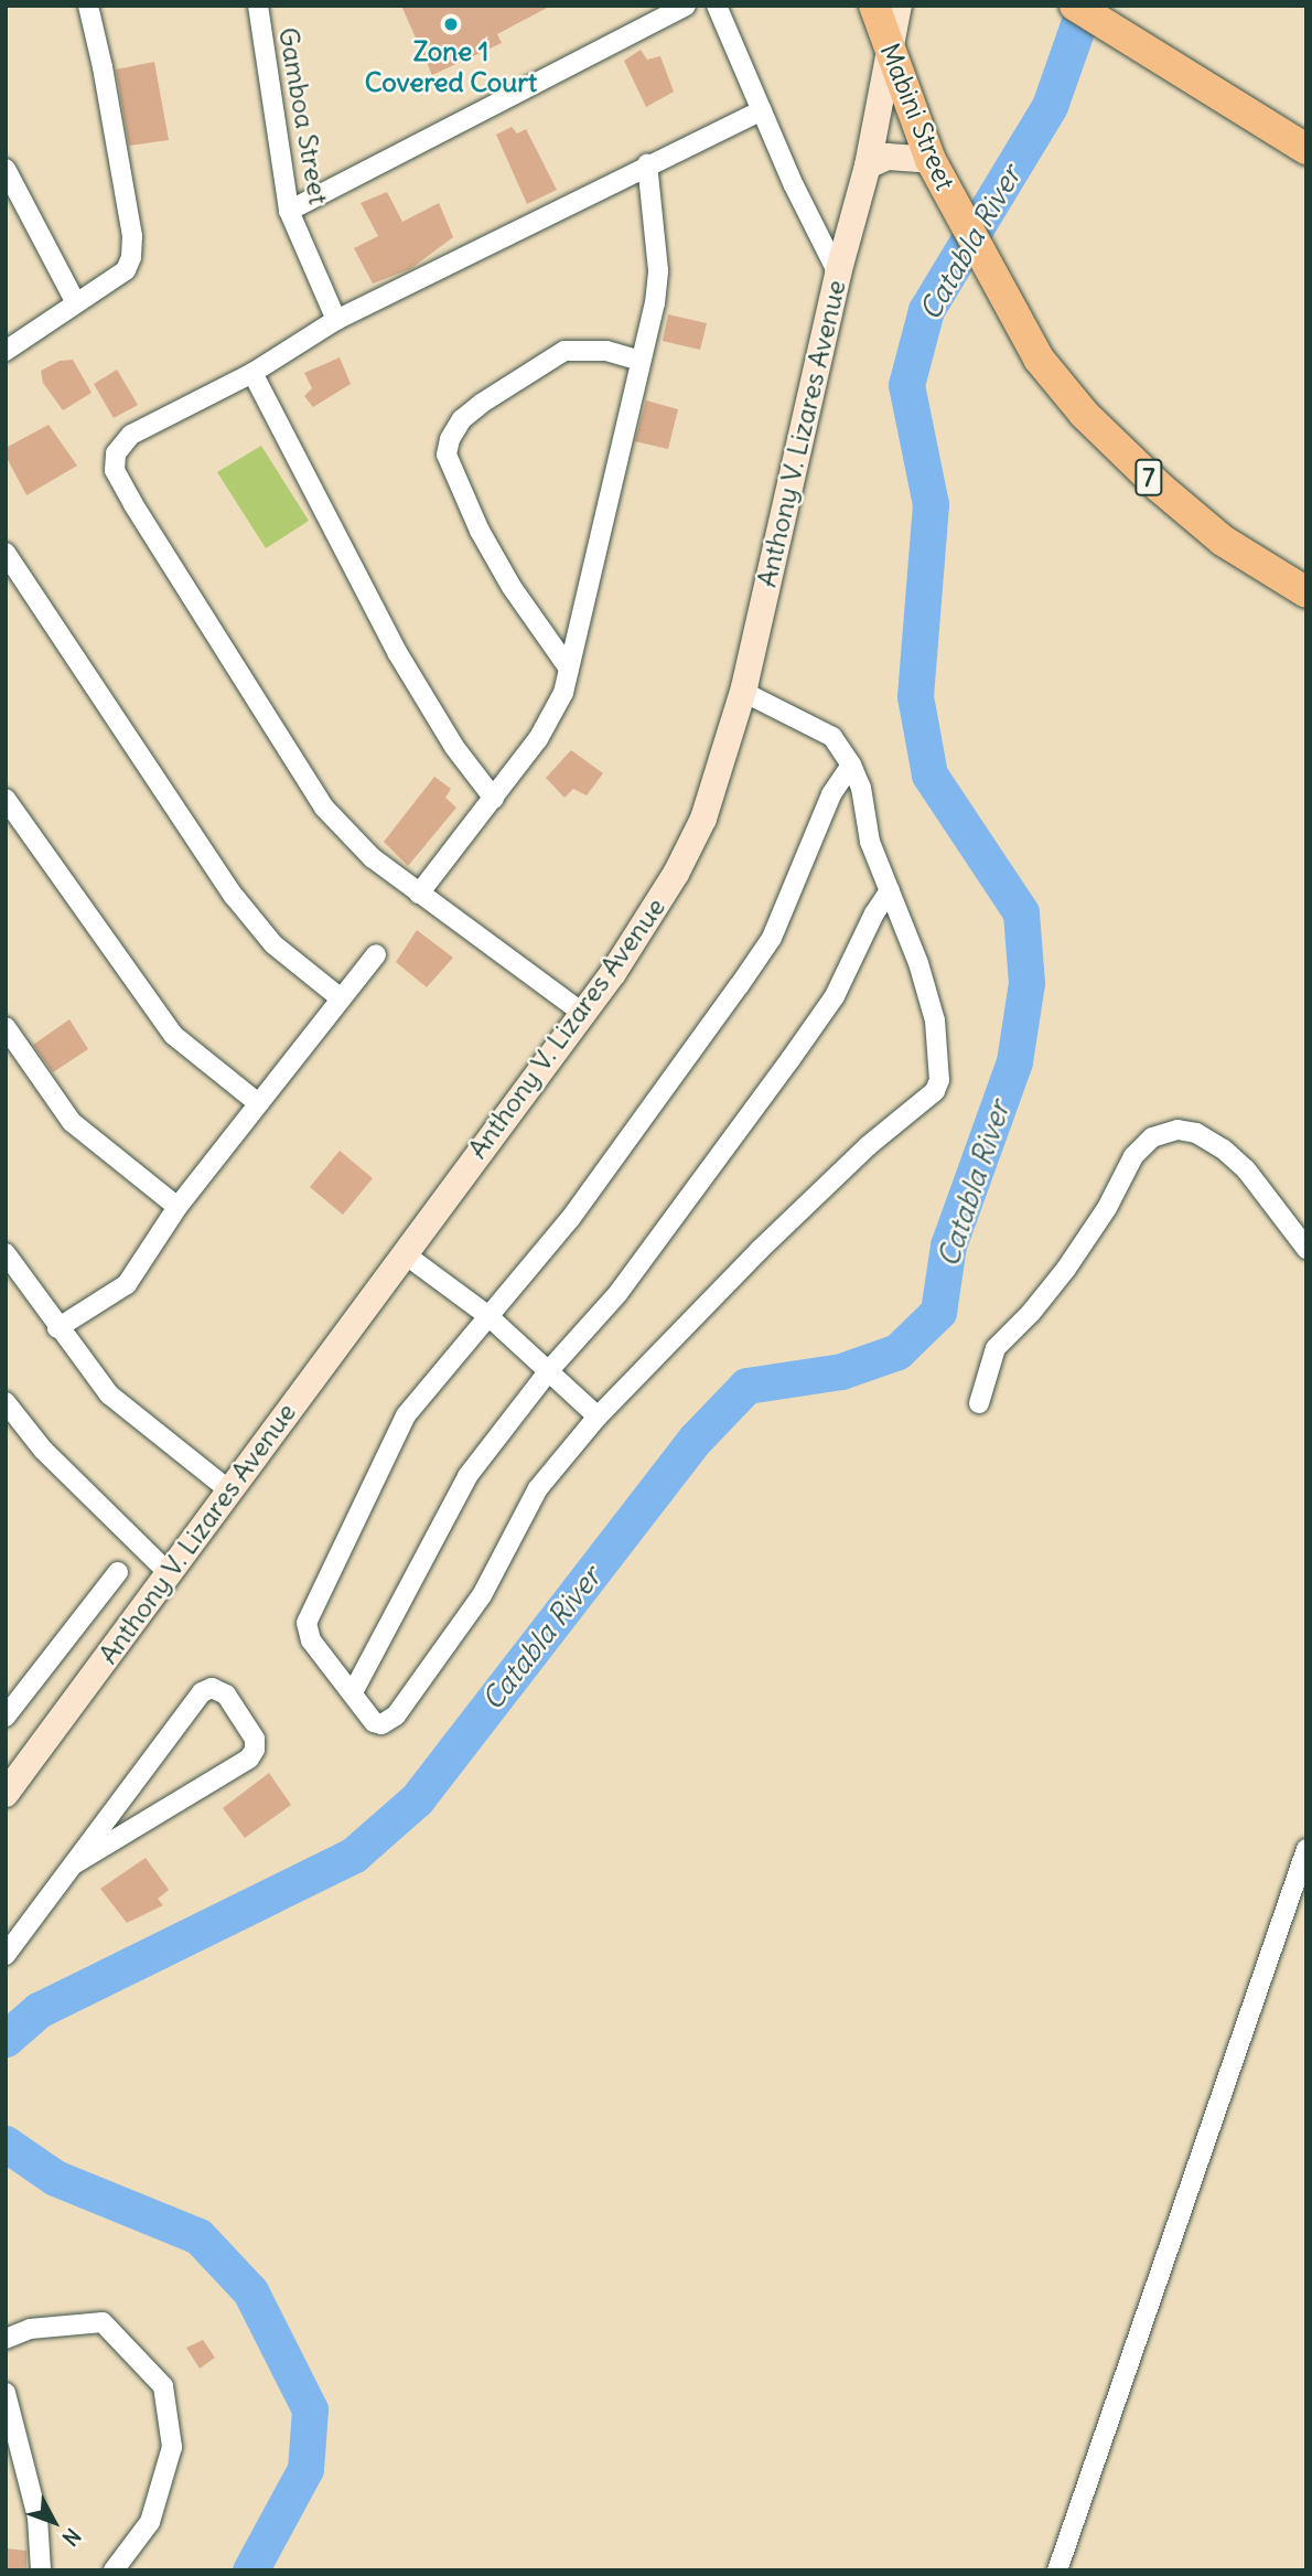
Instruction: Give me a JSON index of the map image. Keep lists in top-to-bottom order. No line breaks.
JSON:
{"streets":{"main road":["Mabini Street","Anthony V. Lizares Avenue","7"],"street":["Gamboa Street"]},"crossings":[["Mabini Street","Anthony V. Lizares Avenue"]],"water":["Catabla River"],"places":["Zone 1 Covered Court"],"north":"bottom right"}
